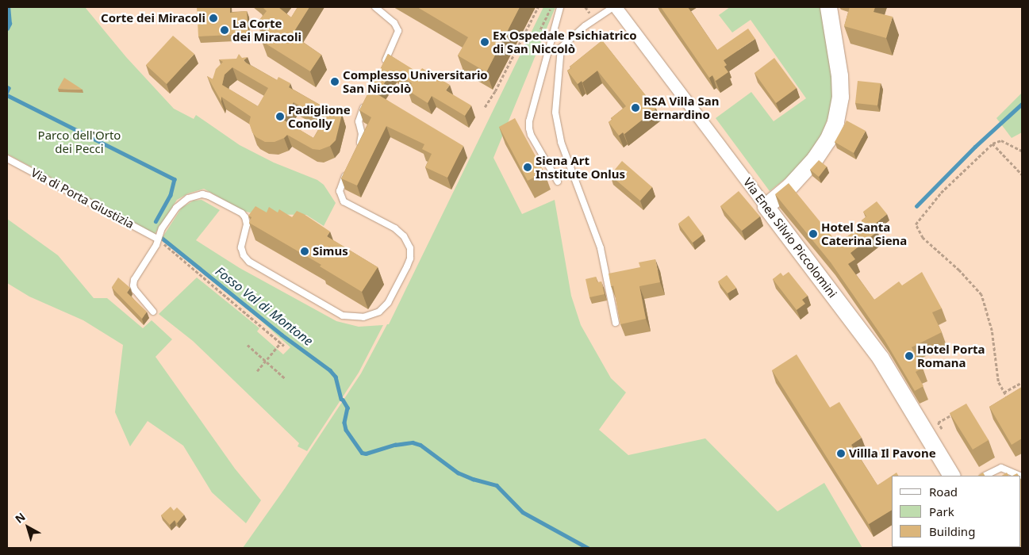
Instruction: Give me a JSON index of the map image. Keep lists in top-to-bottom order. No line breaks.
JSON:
{"streets":{"main road":["Via Enea Silvio Piccolomini"],"lane":["Via di Porta Giustizia"]},"water":["Fosso Val di Montone"],"parks":["Parco dell'Orto dei Pecci"],"places":["Corte dei Miracoli","La Corte dei Miracoli","Ex Ospedale Psichiatrico di San Niccolò","Complesso Universitario San Niccolò","RSA Villa San Bernardino","Padiglione Conolly","Siena Art Institute Onlus","Hotel Santa Caterina Siena","Simus","Hotel Porta Romana","Villla Il Pavone"],"legend":["Road","Park","Building"],"north":"top left"}
